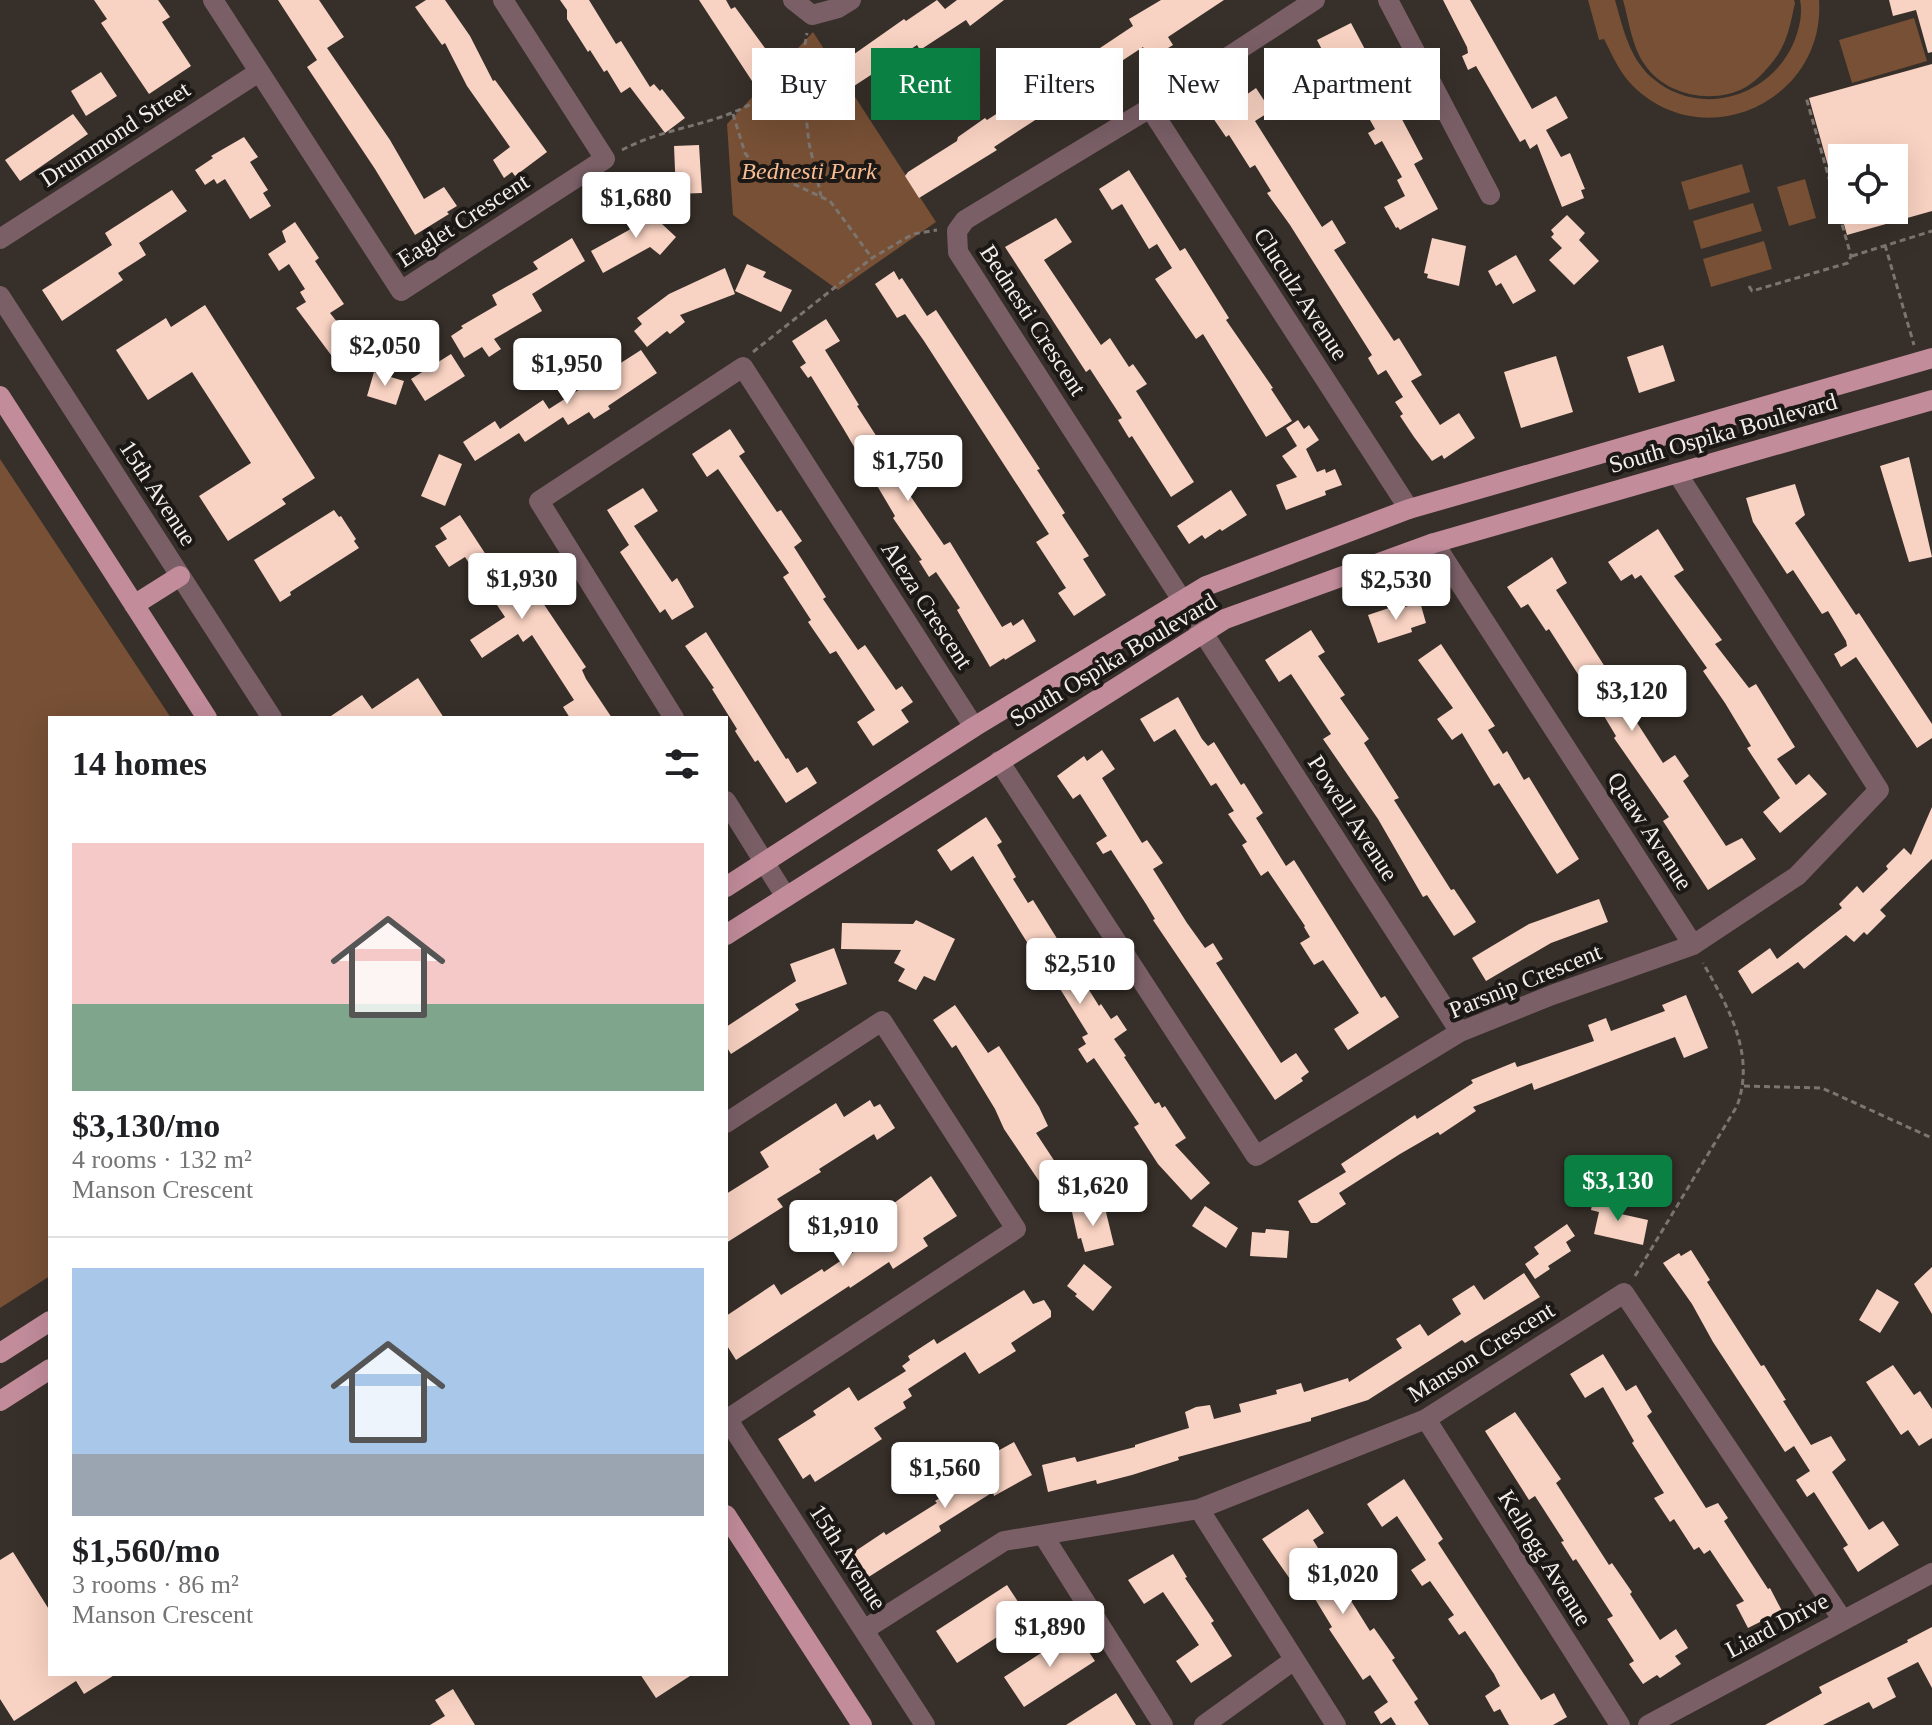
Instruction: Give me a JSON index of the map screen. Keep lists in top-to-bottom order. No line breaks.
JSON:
{"streets":{"main road":["South Ospika Boulevard"],"street":["Drummond Street","Eaglet Crescent","Cluculz Avenue","Bednesti Crescent","15th Avenue","Aleza Crescent","Powell Avenue","Quaw Avenue","Parsnip Crescent","Manson Crescent","Kellogg Avenue","Liard Drive"]},"crossings":[["Drummond Street","Eaglet Crescent"],["Cluculz Avenue","South Ospika Boulevard"],["Bednesti Crescent","South Ospika Boulevard"],["Bednesti Crescent","Powell Avenue"],["South Ospika Boulevard","Aleza Crescent"],["South Ospika Boulevard","Powell Avenue"],["South Ospika Boulevard","Quaw Avenue"],["South Ospika Boulevard","Parsnip Crescent"],["15th Avenue","Manson Crescent"],["Powell Avenue","Parsnip Crescent"],["Quaw Avenue","Parsnip Crescent"],["Manson Crescent","Kellogg Avenue"]],"parks":["Bednesti Park"],"page":{"chip":["Buy","Rent","Filters","New","Apartment"],"price":["$1,680","$2,050","$1,950","$1,750","$1,930","$2,530","$3,120","$2,510","$3,130","$1,620","$1,910","$1,560","$1,020","$1,890"],"heading":"14 homes","list":[{"name":"$3,130/mo","note":"4 rooms · 132 m² · Manson Crescent"},{"name":"$1,560/mo","note":"3 rooms · 86 m² · Manson Crescent"}]}}
